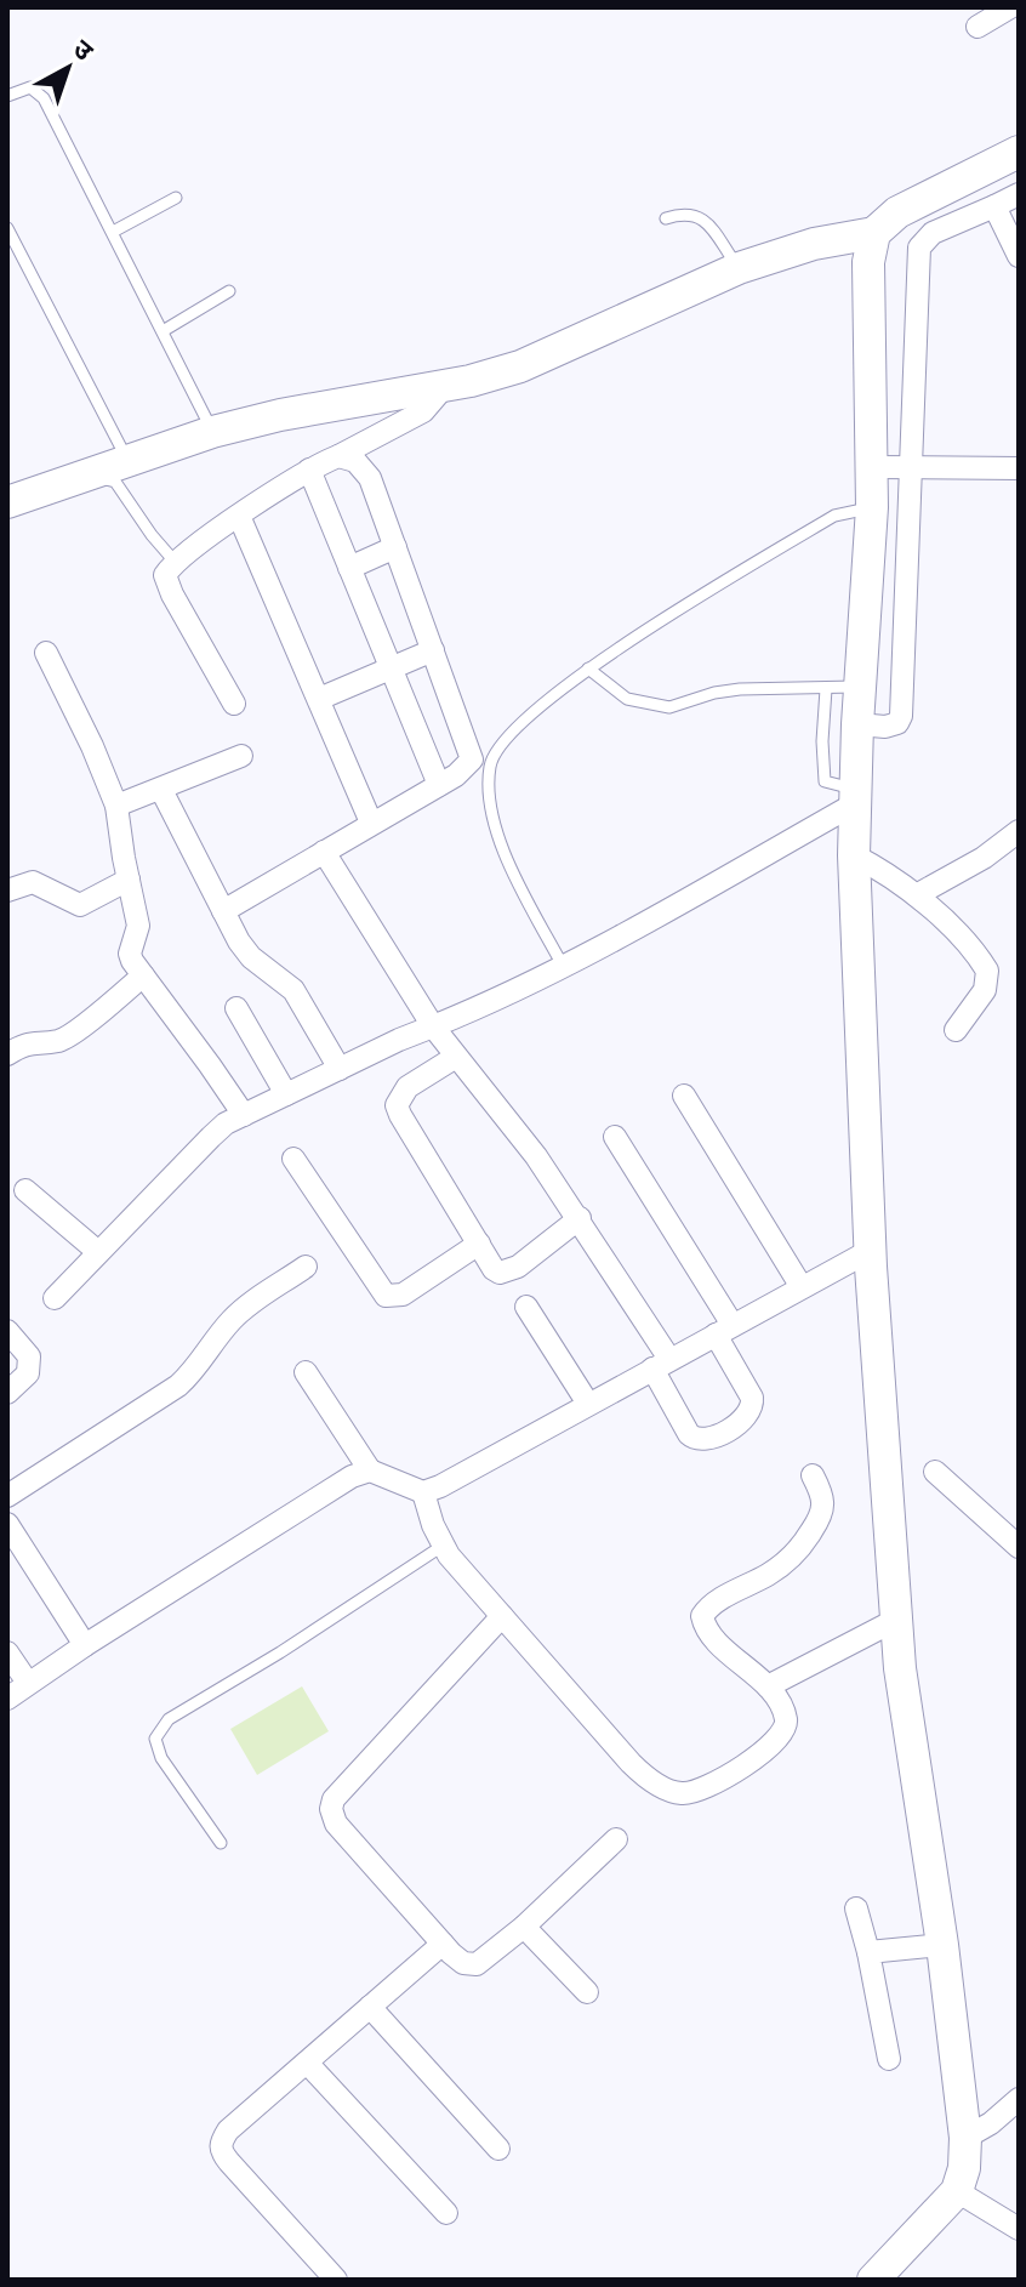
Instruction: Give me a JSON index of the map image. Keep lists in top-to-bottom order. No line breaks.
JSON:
{"north":"top right"}
